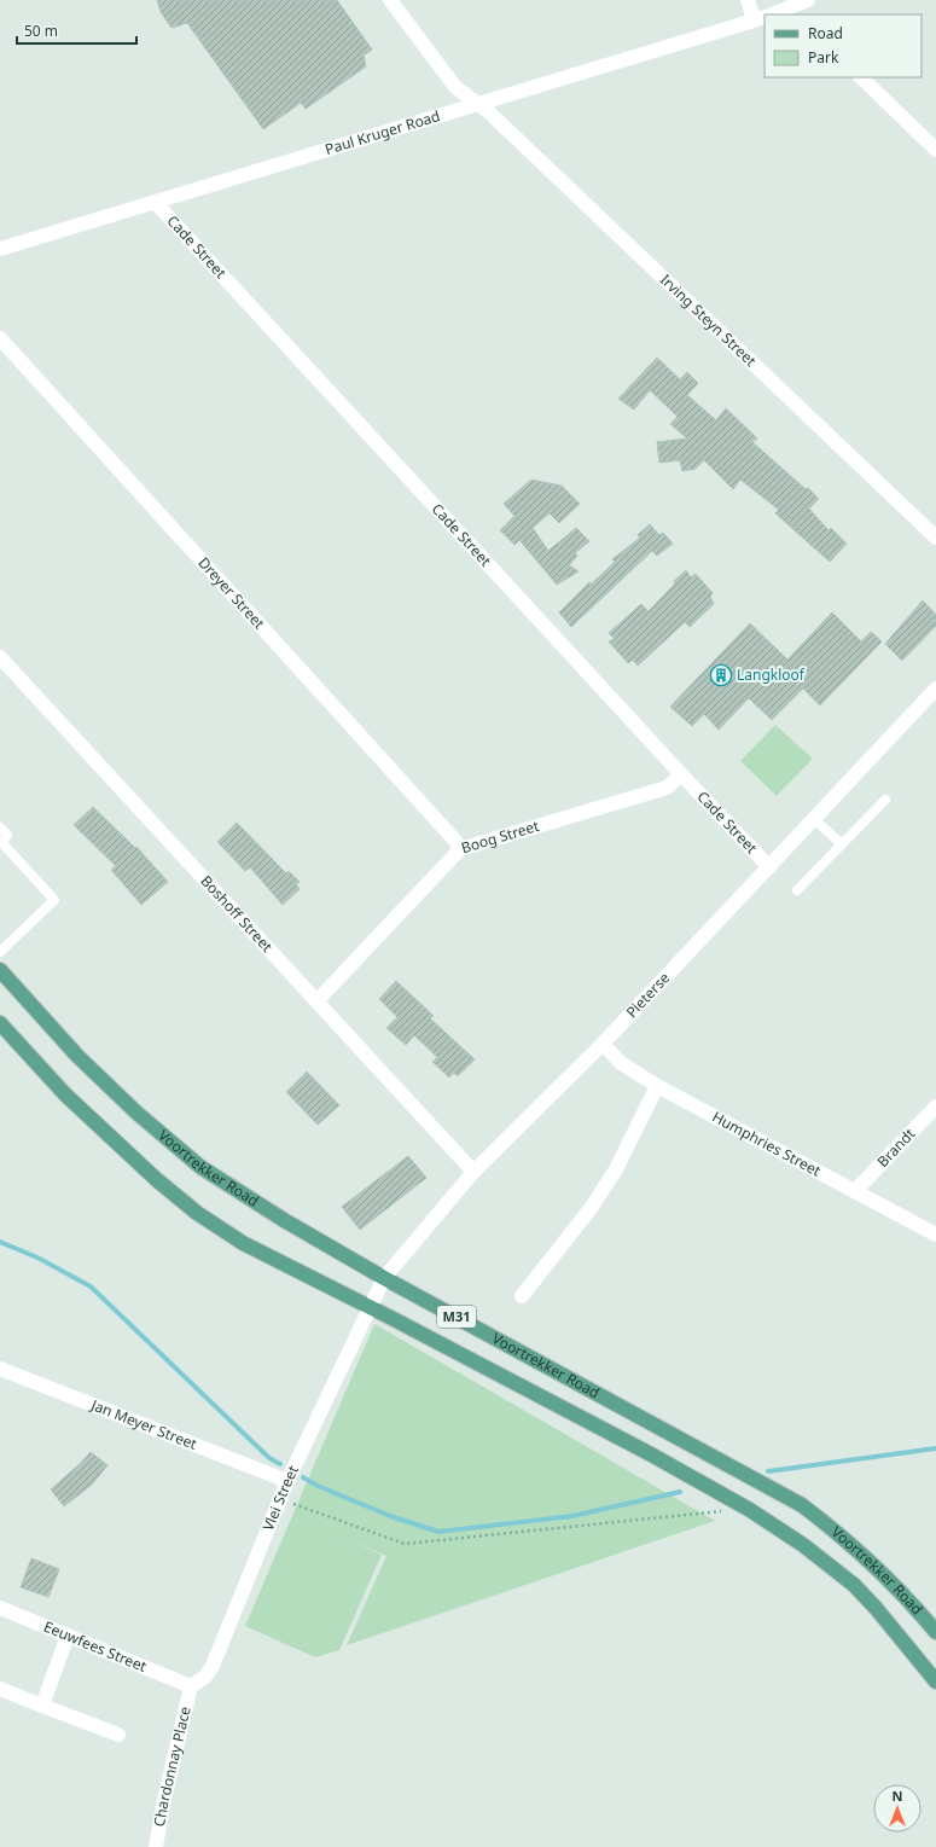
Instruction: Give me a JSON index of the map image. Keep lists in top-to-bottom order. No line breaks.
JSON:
{"streets":{"main road":["Voortrekker Road","M31"],"street":["Paul Kruger Road","Cade Street","Irving Steyn Street","Dreyer Street","Boog Street","Boshoff Street","Pieterse","Humphries Street","Brandt","Jan Meyer Street","Vlei Street","Eeuwfees Street","Chardonnay Place"]},"crossings":[["Paul Kruger Road","Cade Street"],["Paul Kruger Road","Irving Steyn Street"],["Cade Street","Boog Street"],["Cade Street","Pieterse"],["Dreyer Street","Boog Street"],["Boog Street","Boshoff Street"],["Boshoff Street","Pieterse"],["Pieterse","Humphries Street"],["Pieterse","Voortrekker Road"],["Pieterse","Vlei Street"],["Humphries Street","Brandt"],["Voortrekker Road","Vlei Street"],["Jan Meyer Street","Vlei Street"],["Vlei Street","Eeuwfees Street"],["Vlei Street","Chardonnay Place"],["Eeuwfees Street","Chardonnay Place"]],"places":{"building":["Langkloof"]},"legend":["Road","Park"],"scale_bar":"50 m","north":"top"}
